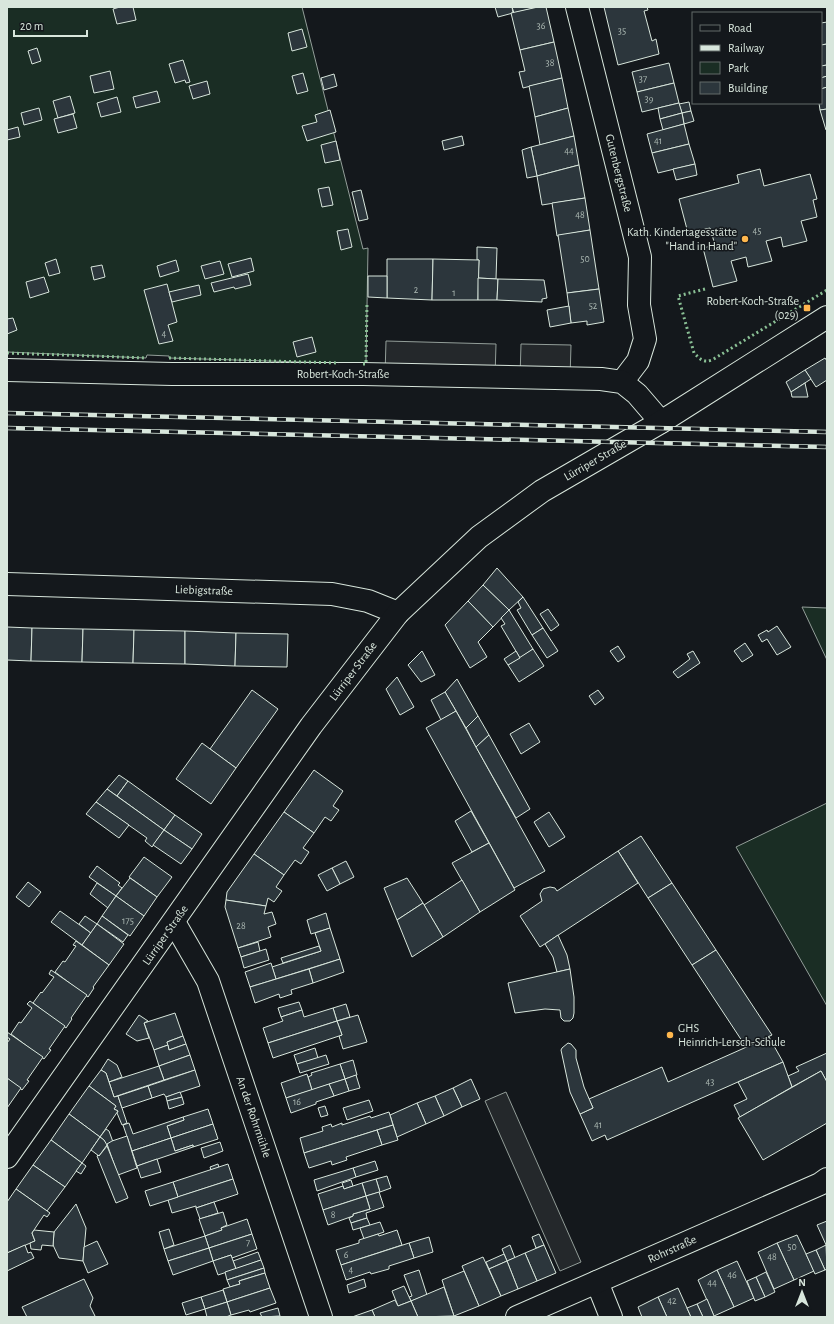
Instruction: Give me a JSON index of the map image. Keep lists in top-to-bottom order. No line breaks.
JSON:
{"streets":{"street":["Gutenbergstraße","Robert-Koch-Straße","Lürriper Straße","Liebigstraße","An der Rohrmühle","Rohrstraße"]},"crossings":[["Gutenbergstraße","Robert-Koch-Straße"],["Lürriper Straße","Liebigstraße"],["Lürriper Straße","An der Rohrmühle"]],"places":{"other":["Kath. Kindertagesstätte \"Hand in Hand\"","GHS Heinrich-Lersch-Schule"],"transit":["Robert-Koch-Straße (029)"]},"house_numbers":["36","35","38","37","39","41","44","48","45","50","2","1","52","4","175","28","43","16","41","8","7","50","6","48","4","46","44","42"],"legend":["Road","Railway","Park","Building"],"scale_bar":"20 m","north":"top"}
